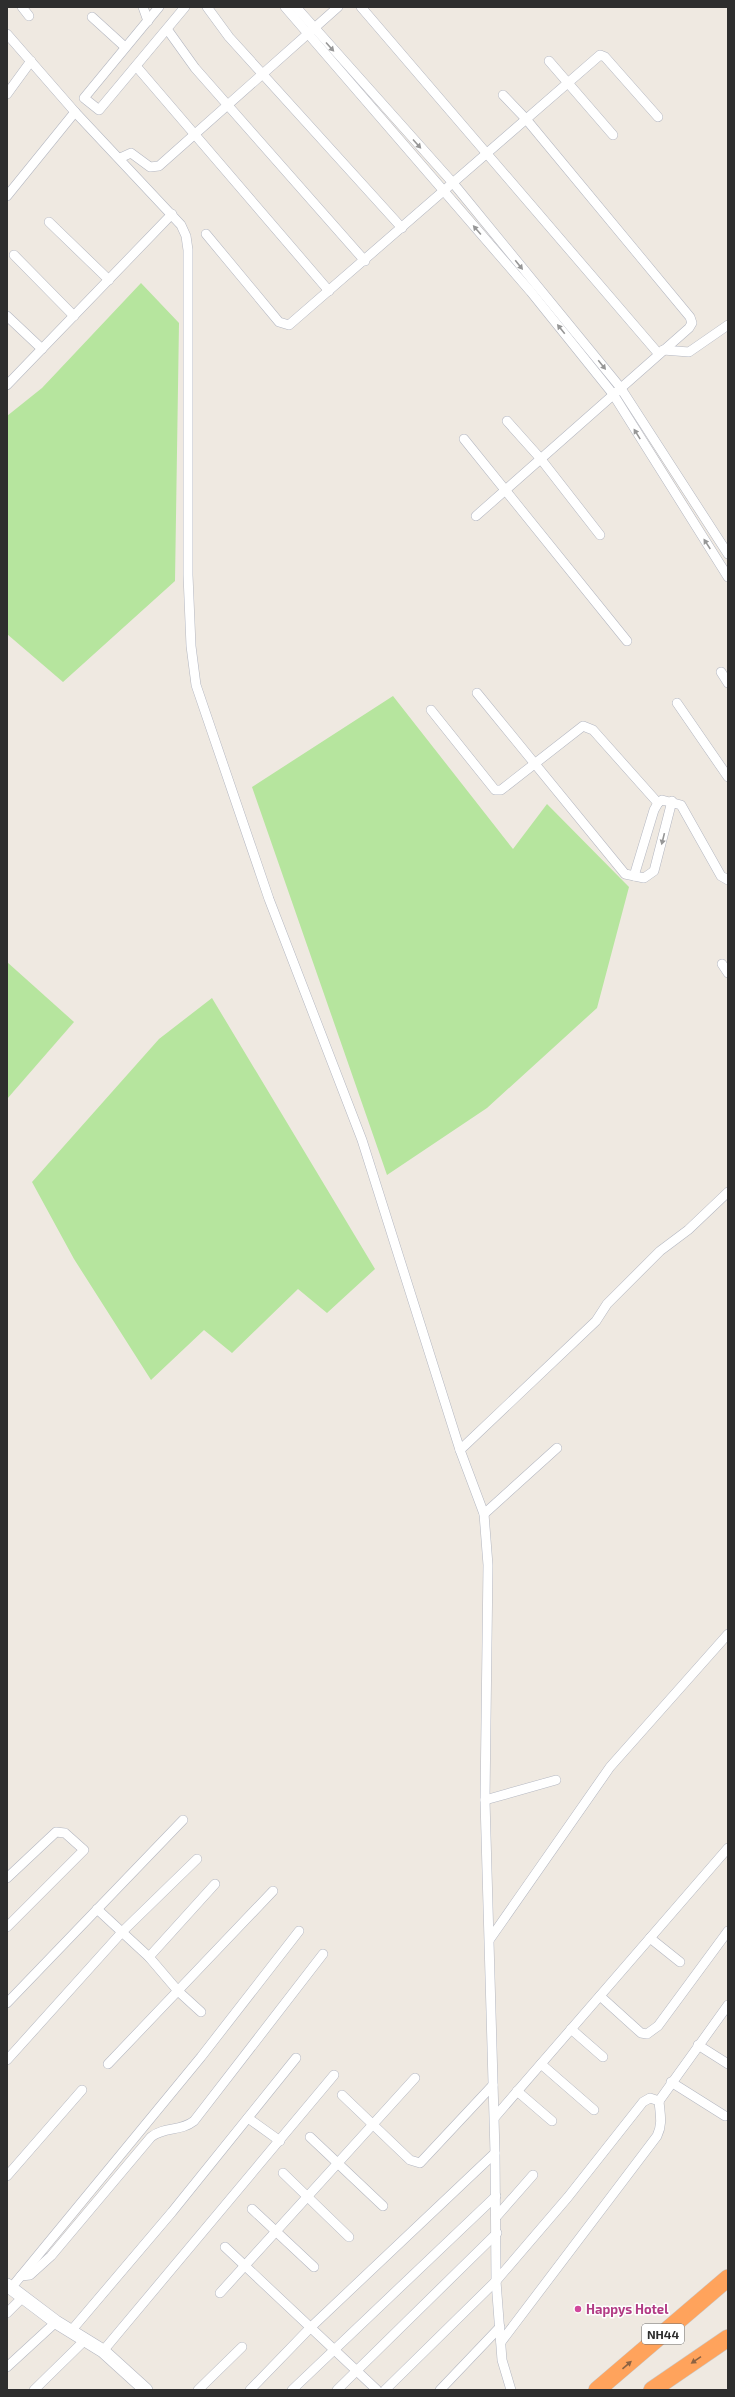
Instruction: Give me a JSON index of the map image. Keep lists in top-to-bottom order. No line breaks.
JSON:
{"streets":{"highway":["NH44"]},"places":["Happys Hotel"]}
